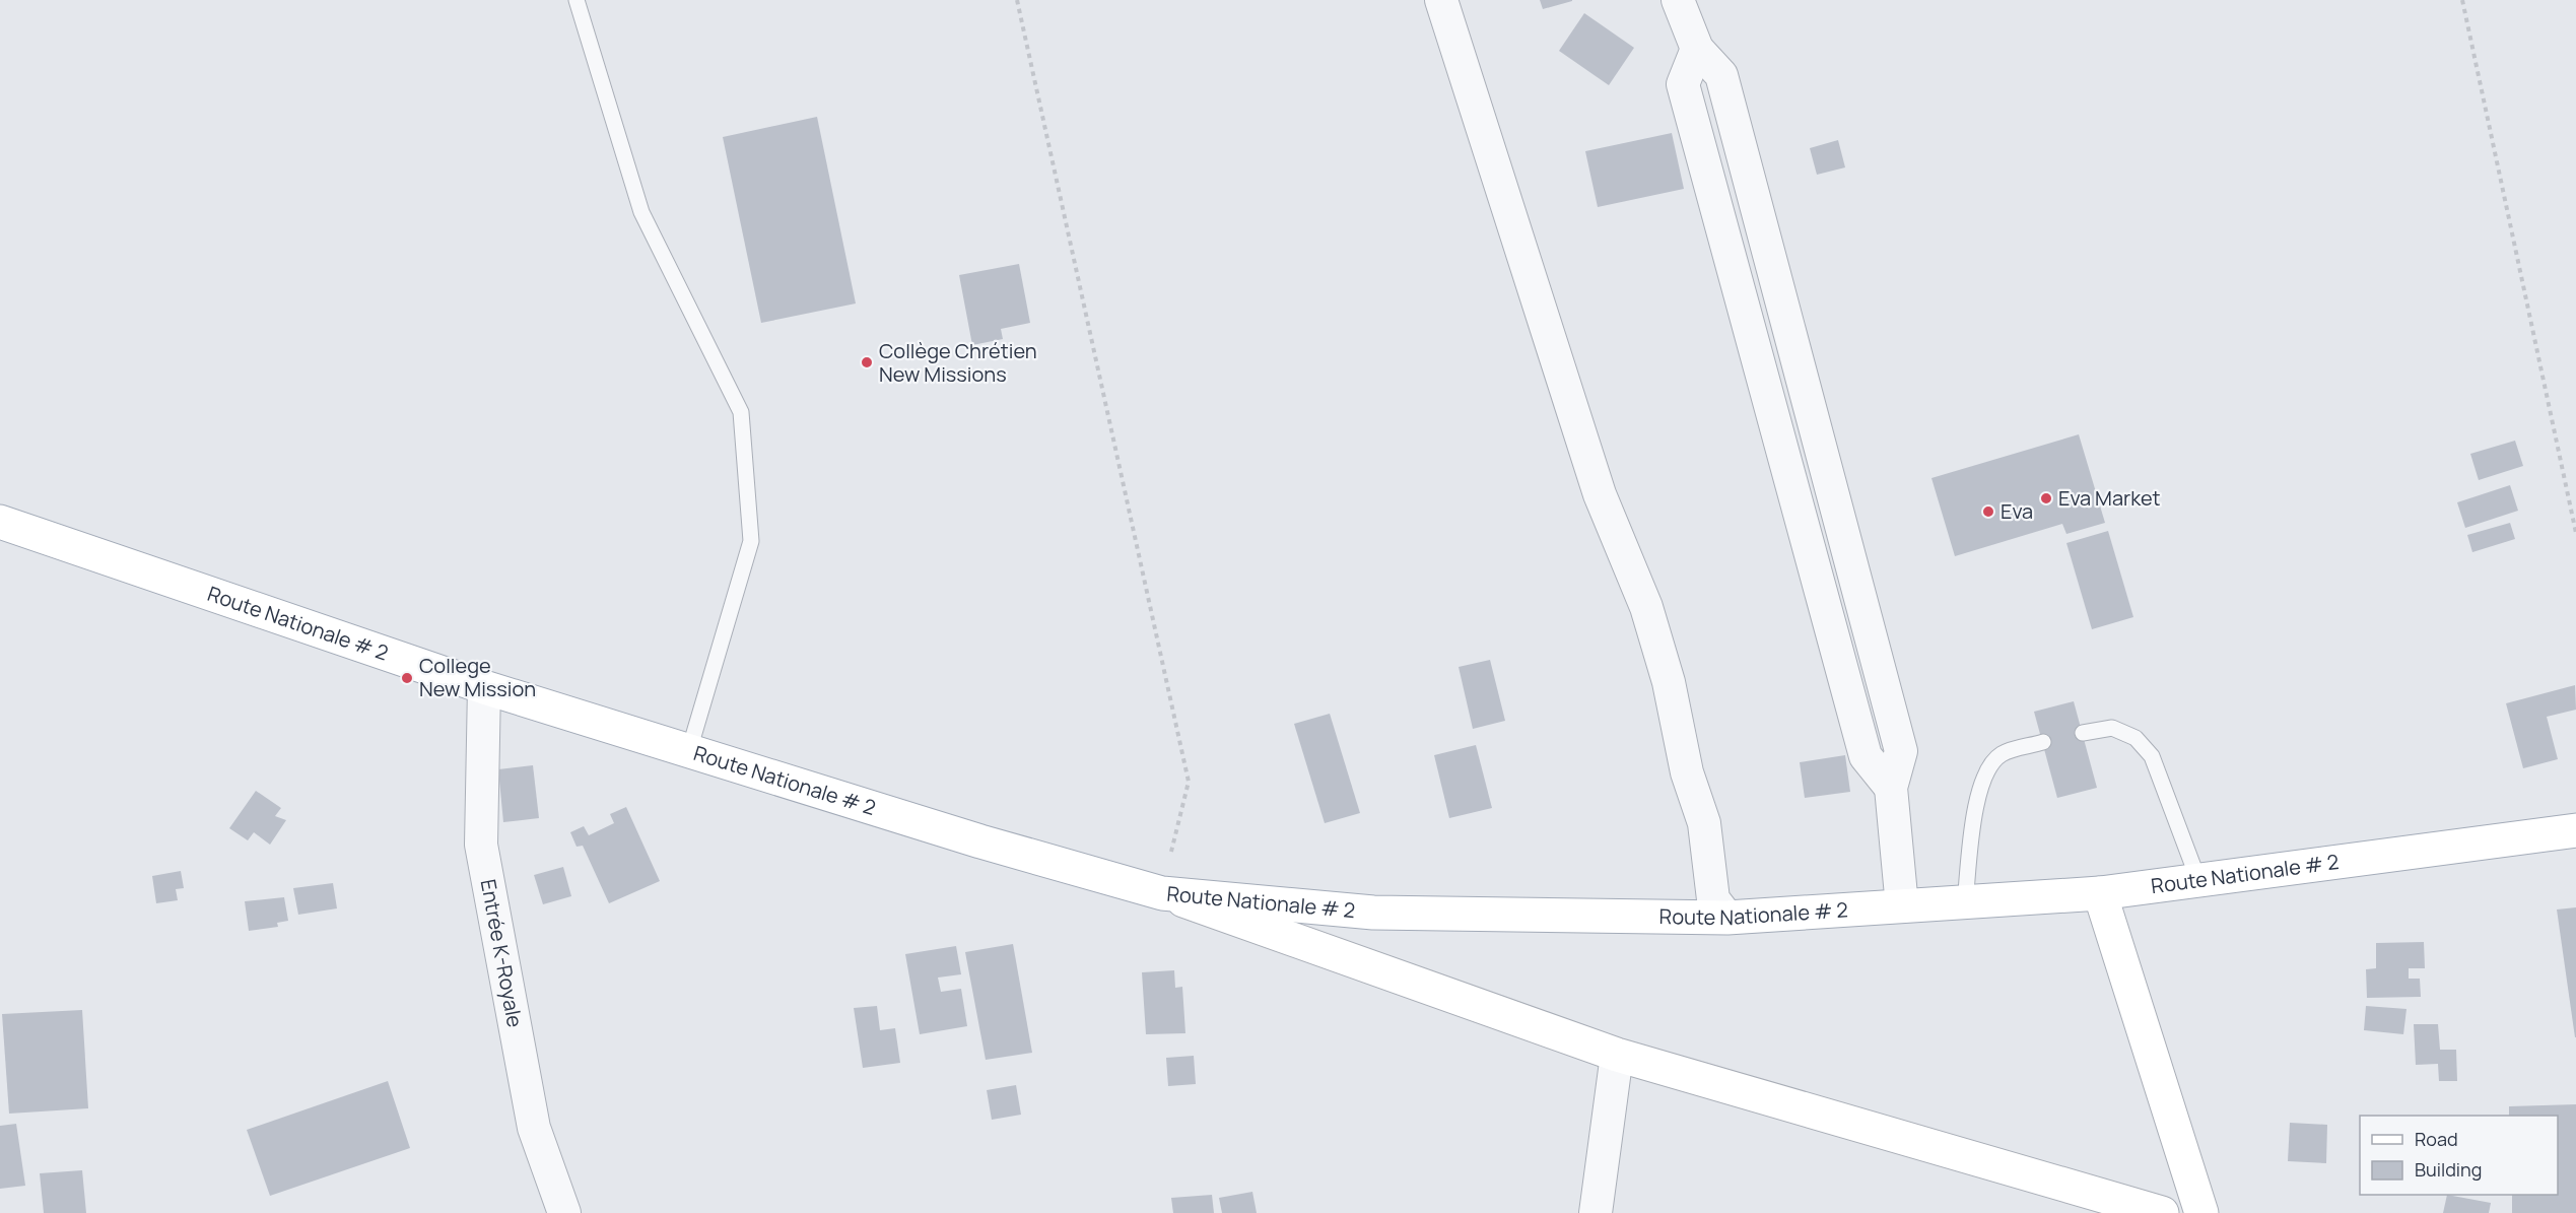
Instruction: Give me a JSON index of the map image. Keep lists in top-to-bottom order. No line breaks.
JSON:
{"streets":{"main road":["Route Nationale # 2"],"street":["Entrée K-Royale"]},"crossings":[["Route Nationale # 2","Entrée K-Royale"]],"places":["Collège Chrétien New Missions","Eva Market","Eva","College New Mission"],"legend":["Road","Building"]}
